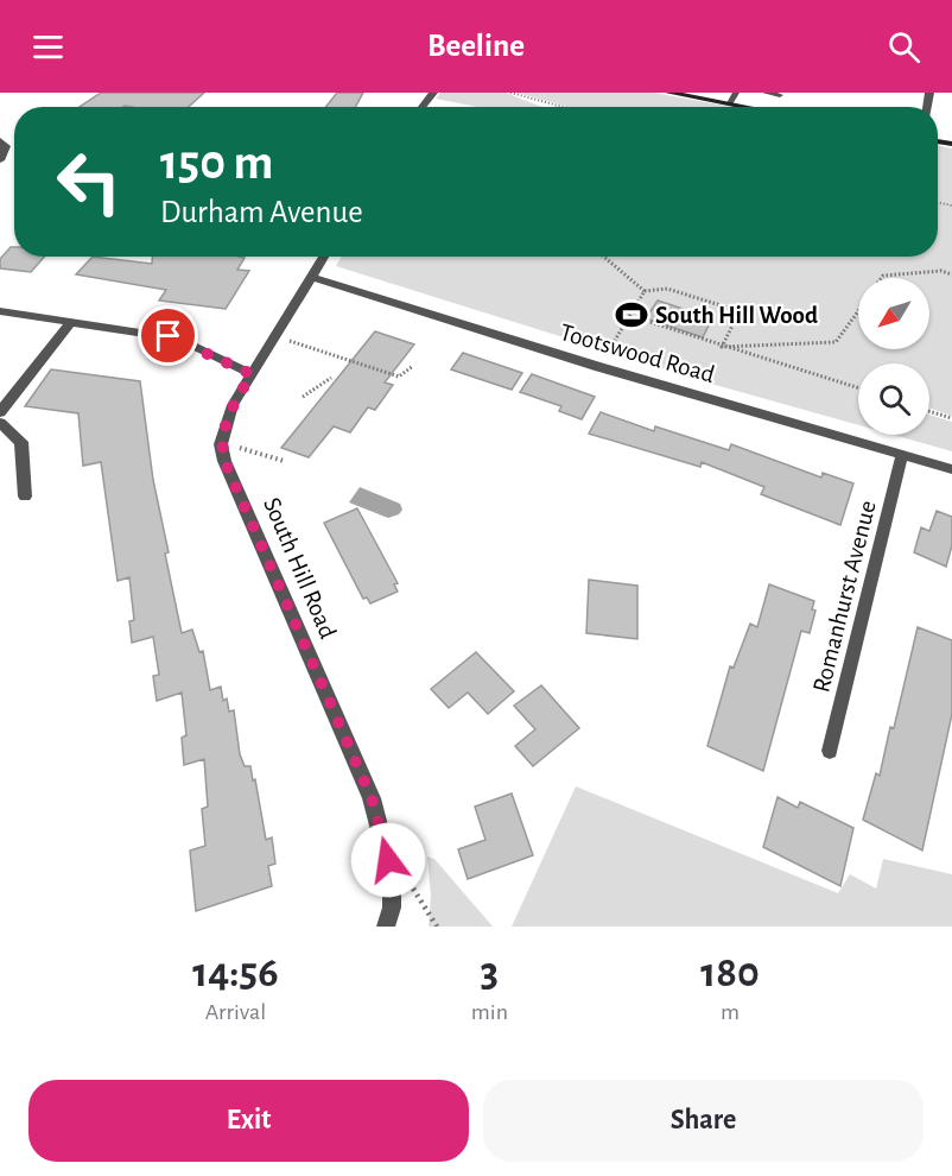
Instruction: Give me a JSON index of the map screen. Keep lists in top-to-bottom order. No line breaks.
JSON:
{"streets":{"street":["Tootswood Road","South Hill Road","Romanhurst Avenue"]},"crossings":[["Tootswood Road","South Hill Road"],["Tootswood Road","Romanhurst Avenue"]],"places":{"sports":["South Hill Wood"]},"north":"bottom left","page":{"header":"Beeline","turn":["150 m","Durham Avenue"],"eta":["14:56","Arrival","3","min","180","m"],"buttons":["Exit","Share"]}}
